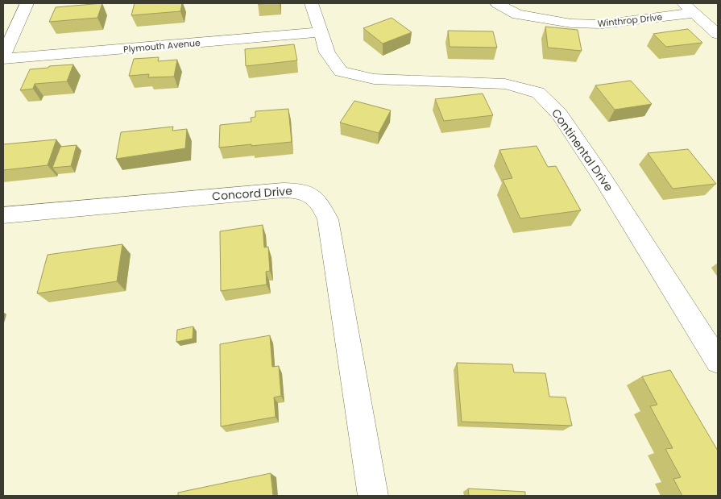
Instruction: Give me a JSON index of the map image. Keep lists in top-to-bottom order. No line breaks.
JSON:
{"streets":{"street":["Winthrop Drive","Plymouth Avenue","Continental Drive","Concord Drive"]},"crossings":[["Plymouth Avenue","Continental Drive"]]}
